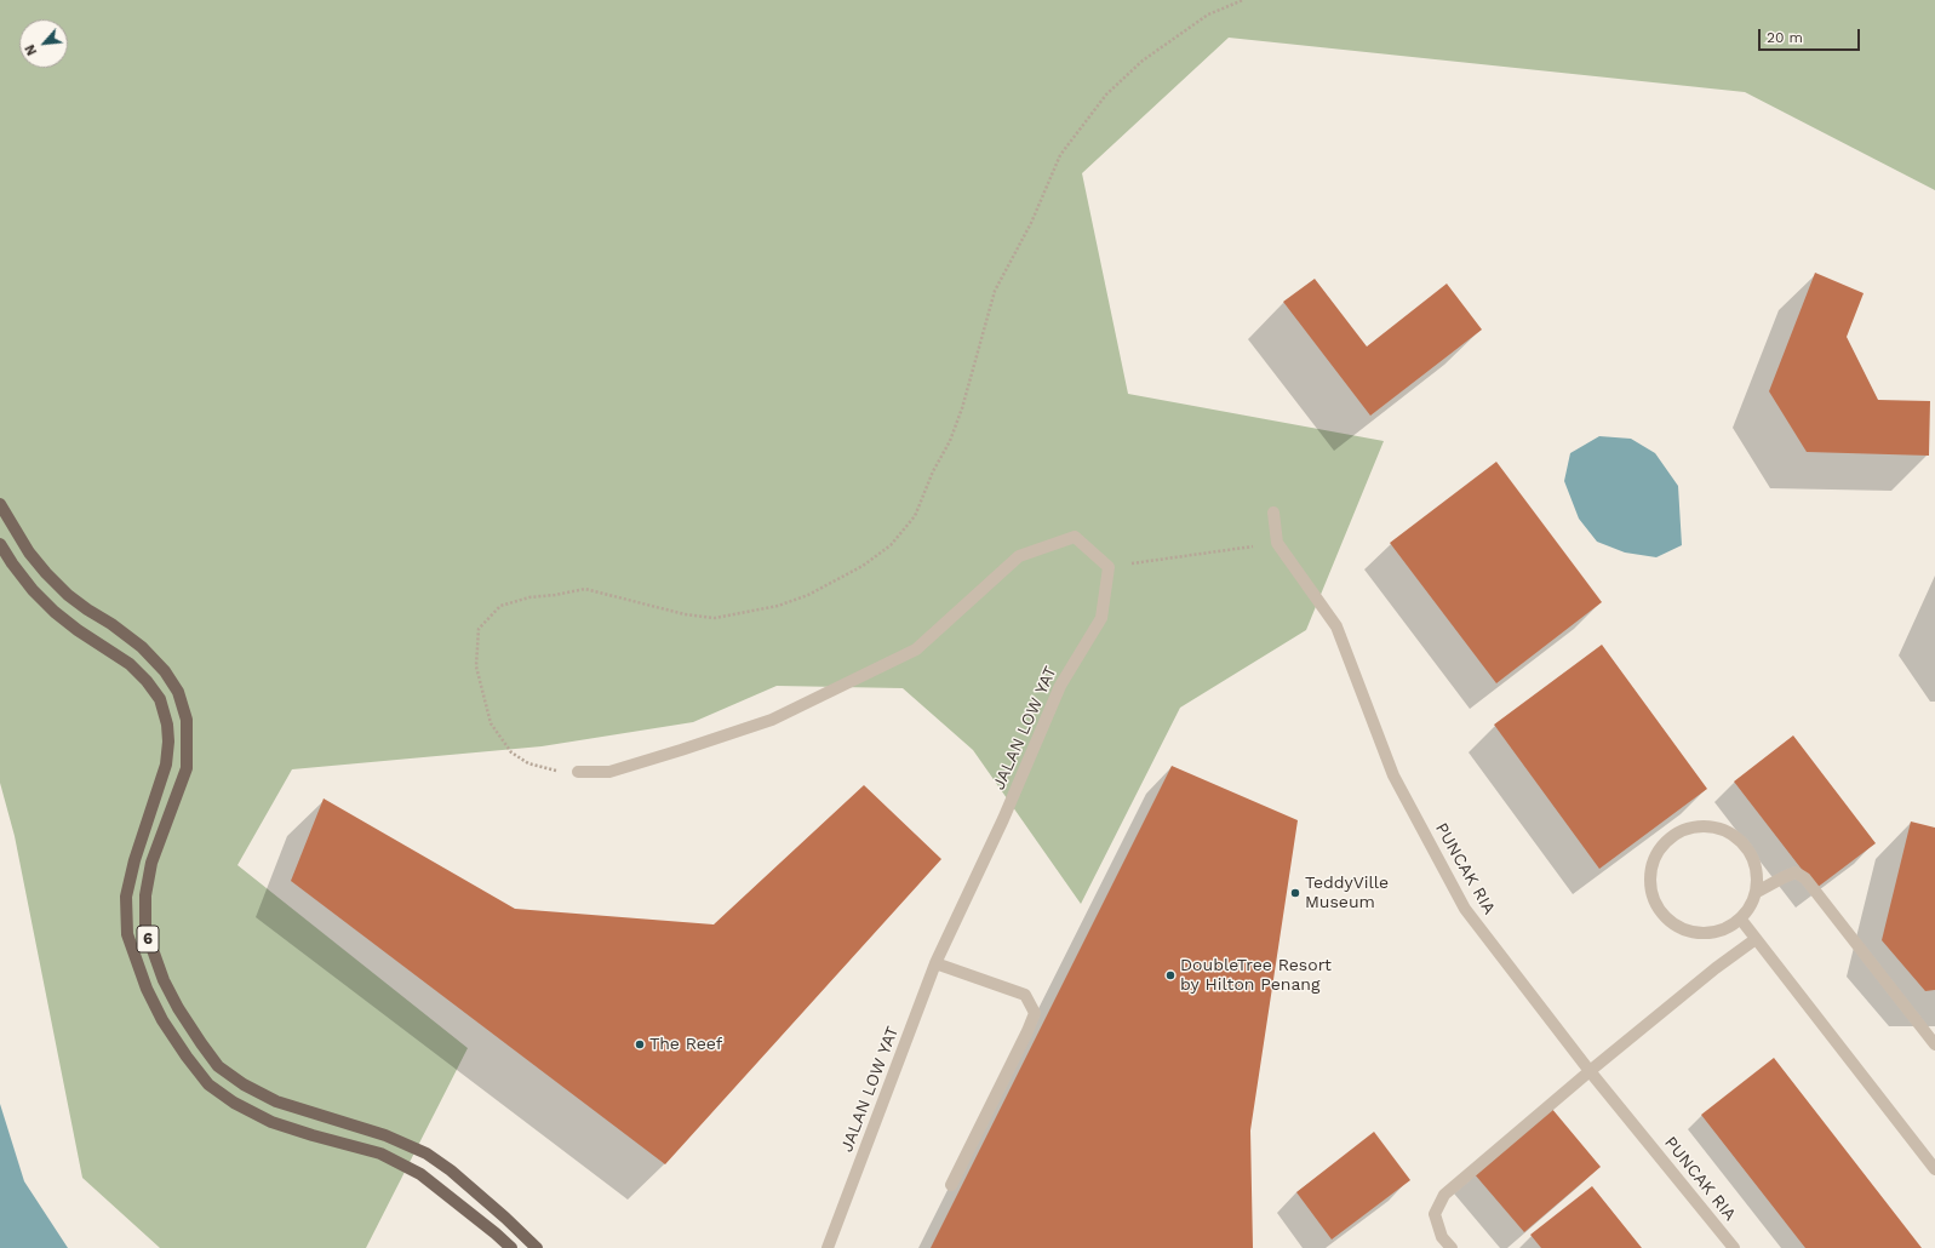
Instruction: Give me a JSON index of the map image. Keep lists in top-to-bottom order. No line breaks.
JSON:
{"streets":{"main road":["6"],"street":["JALAN LOW YAT","PUNCAK RIA"]},"places":["TeddyVille Museum","DoubleTree Resort by Hilton Penang","The Reef"],"scale_bar":"20 m","north":"bottom left"}
